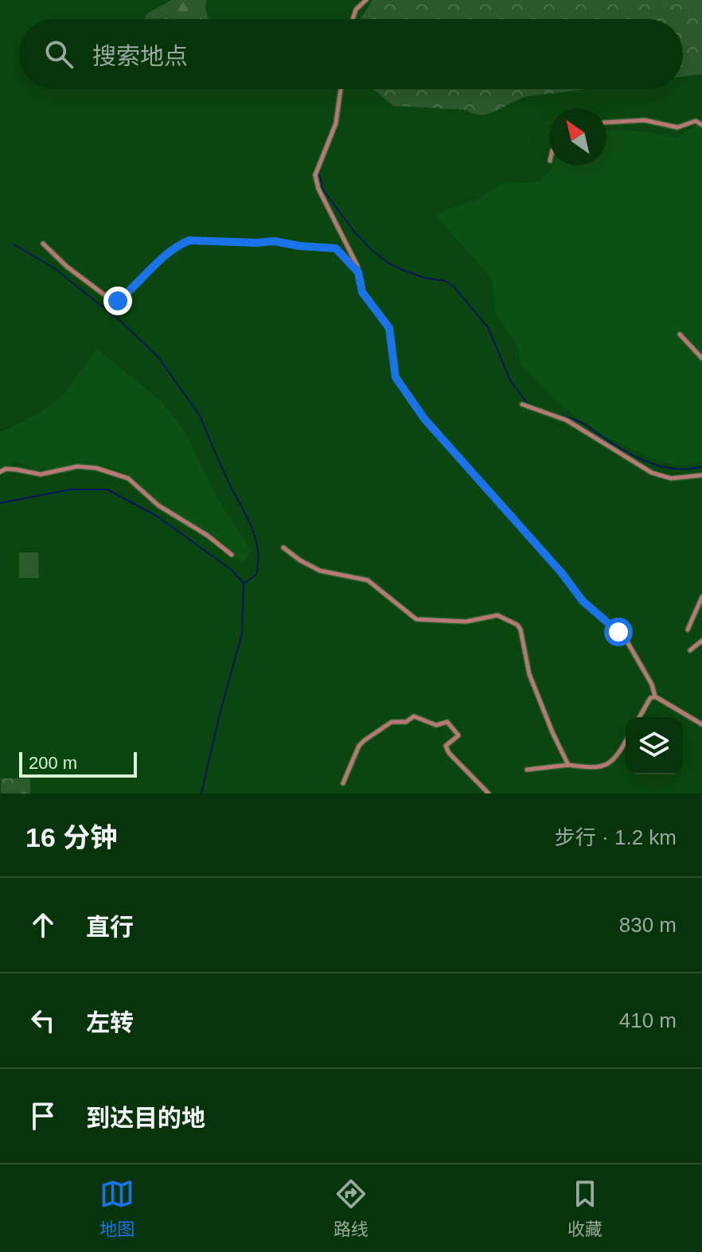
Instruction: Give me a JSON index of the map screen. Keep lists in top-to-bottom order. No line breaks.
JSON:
{"scale_bar":"200 m","north":"top left","page":{"search":"搜索地点","scale":"200 m","heading":["16 分钟","步行 · 1.2 km"],"list":[["直行","830 m"],["左转","410 m"],"到达目的地"],"nav":["地图","路线","收藏"]}}
